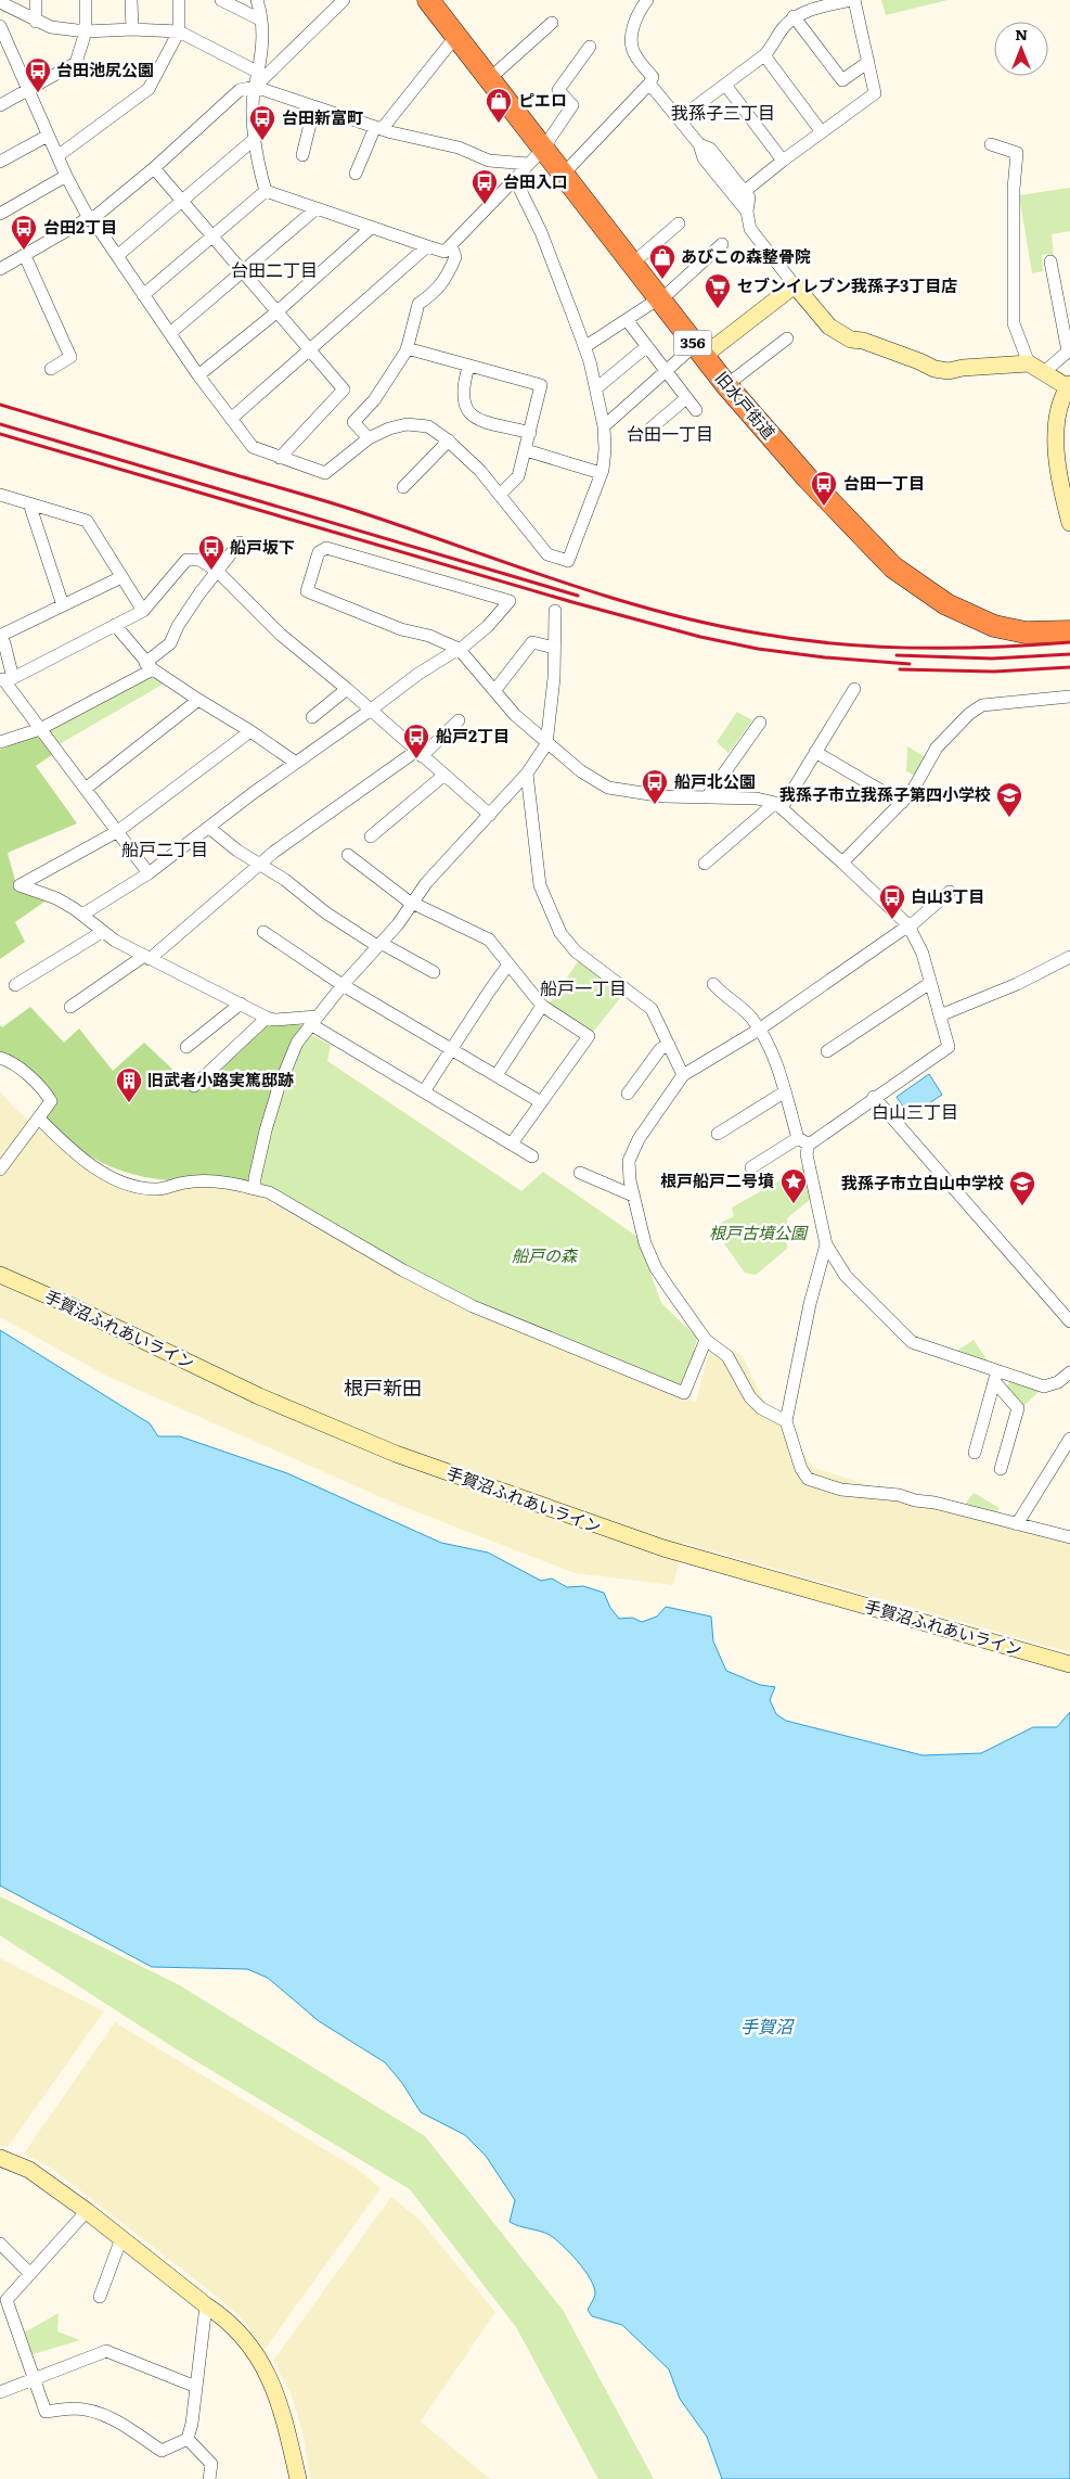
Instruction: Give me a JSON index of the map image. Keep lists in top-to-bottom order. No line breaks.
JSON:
{"streets":{"highway":["356","旧水戸街道"],"street":["手賀沼ふれあいライン"]},"districts":["我孫子三丁目","台田二丁目","台田一丁目","船戸二丁目","船戸一丁目","白山三丁目","根戸新田"],"water":["手賀沼"],"parks":["根戸古墳公園","船戸の森"],"places":{"bus stop":["台田池尻公園","台田新富町","台田入口","台田2丁目","台田一丁目","船戸坂下","船戸2丁目","船戸北公園","白山3丁目"],"shop":["ピエロ","あびこの森整骨院"],"supermarket":["セブンイレブン我孫子3丁目店"],"school or university":["我孫子市立我孫子第四小学校","我孫子市立白山中学校"],"building":["旧武者小路実篤邸跡"],"place":["根戸船戸二号墳"]},"north":"top"}
